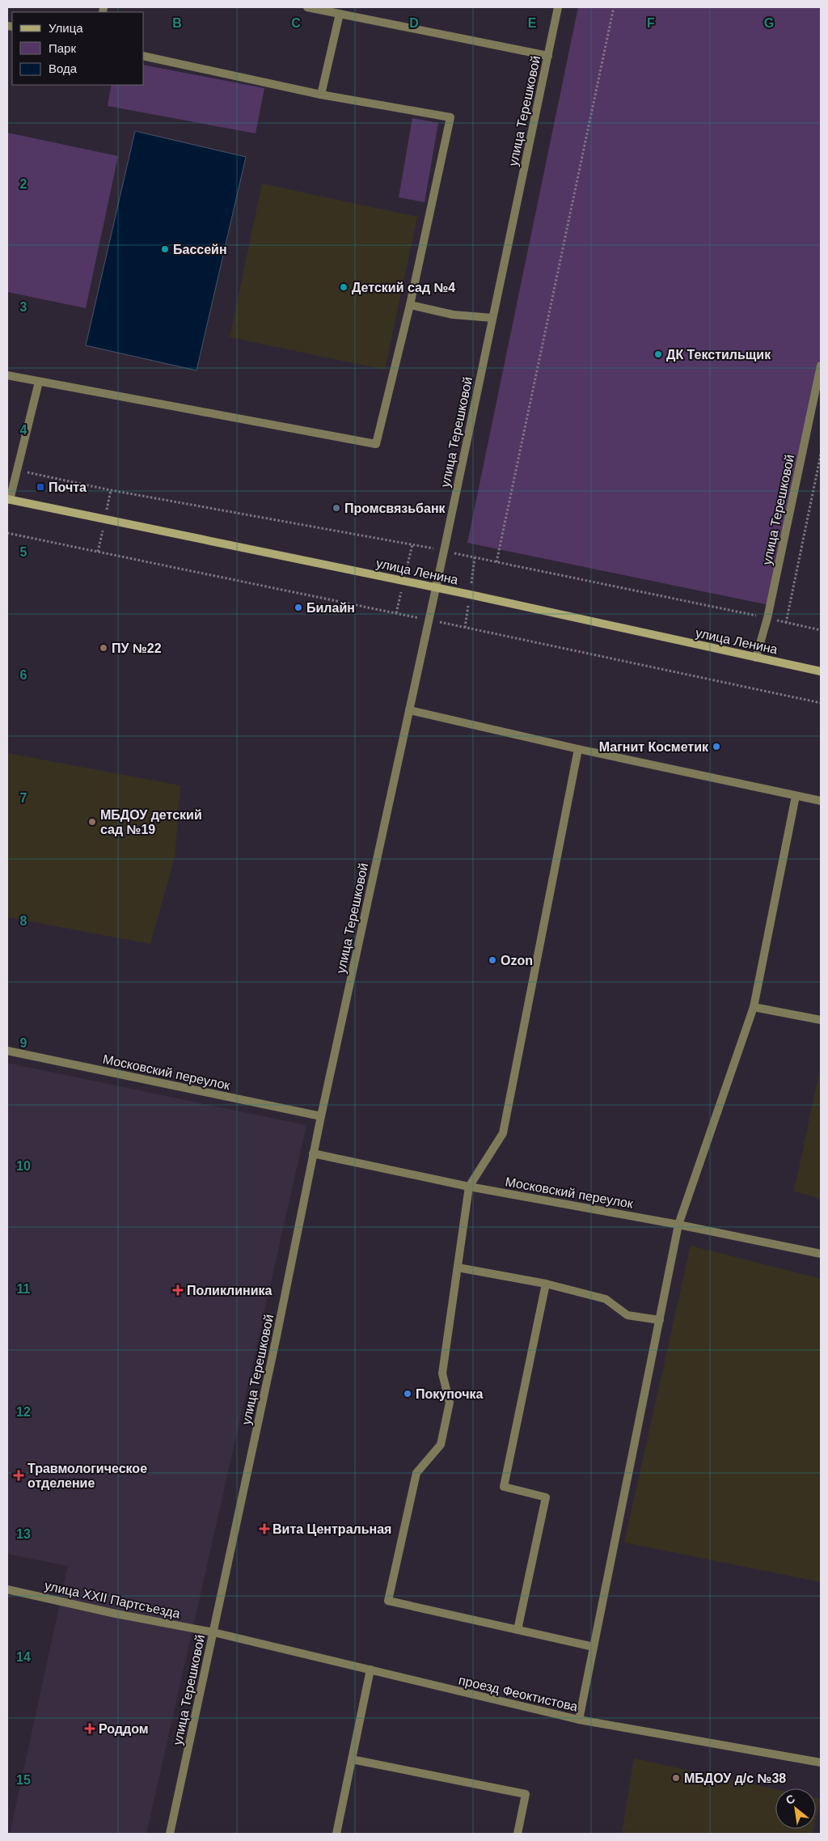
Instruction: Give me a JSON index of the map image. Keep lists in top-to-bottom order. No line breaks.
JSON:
{"streets":{"main road":["улица Ленина"],"street":["улица Терешковой","Московский переулок","улица XXII Партсъезда","проезд Феоктистова"]},"crossings":[["улица Терешковой","улица Ленина"],["улица Терешковой","Московский переулок"],["улица Терешковой","улица XXII Партсъезда"],["улица Терешковой","проезд Феоктистова"],["улица XXII Партсъезда","проезд Феоктистова"]],"places":{"other":["Бассейн","Детский сад №4","ДК Текстильщик","Промсвязьбанк","Билайн","ПУ №22","Магнит Косметик","МБДОУ детский сад №19","Ozon","Покупочка","МБДОУ д/с №38"],"transit":["Почта"],"health":["Поликлиника","Травмологическое отделение","Вита Центральная","Роддом"]},"legend":["Улица","Парк","Вода"],"north":"top left","grid":{"columns":["B","C","D","E","F","G"],"rows":["2","3","4","5","6","7","8","9","10","11","12","13","14","15"]}}
